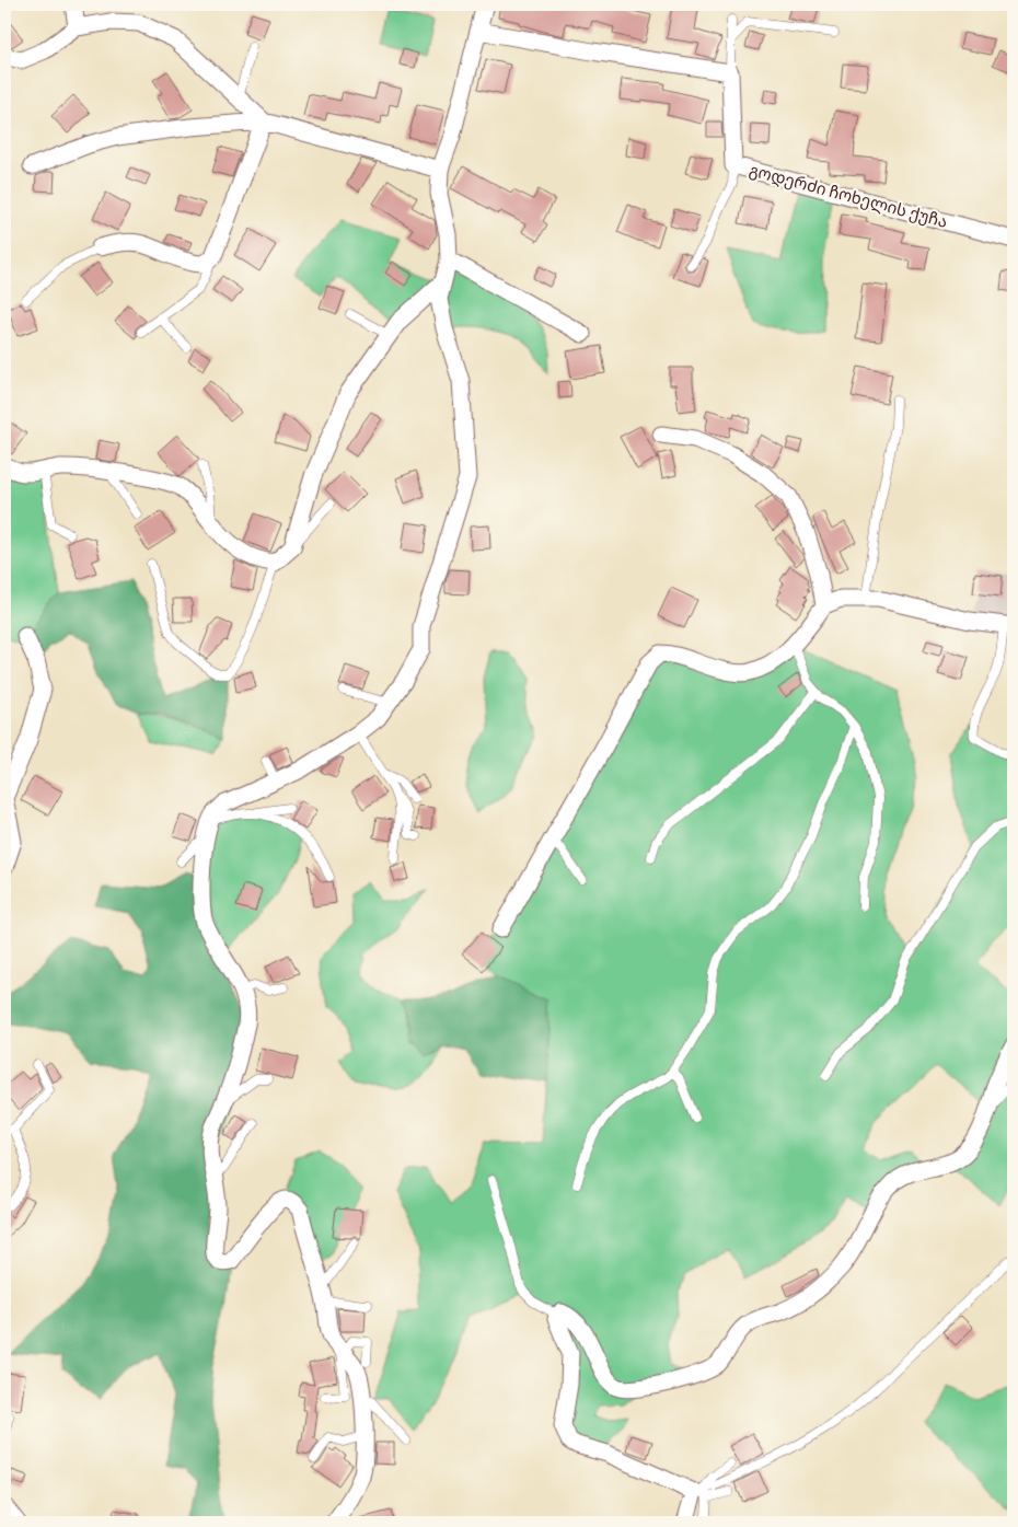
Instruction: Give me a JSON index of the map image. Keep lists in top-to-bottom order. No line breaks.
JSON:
{"streets":{"street":["გოდერძი ჩოხელის ქუჩა"]}}
